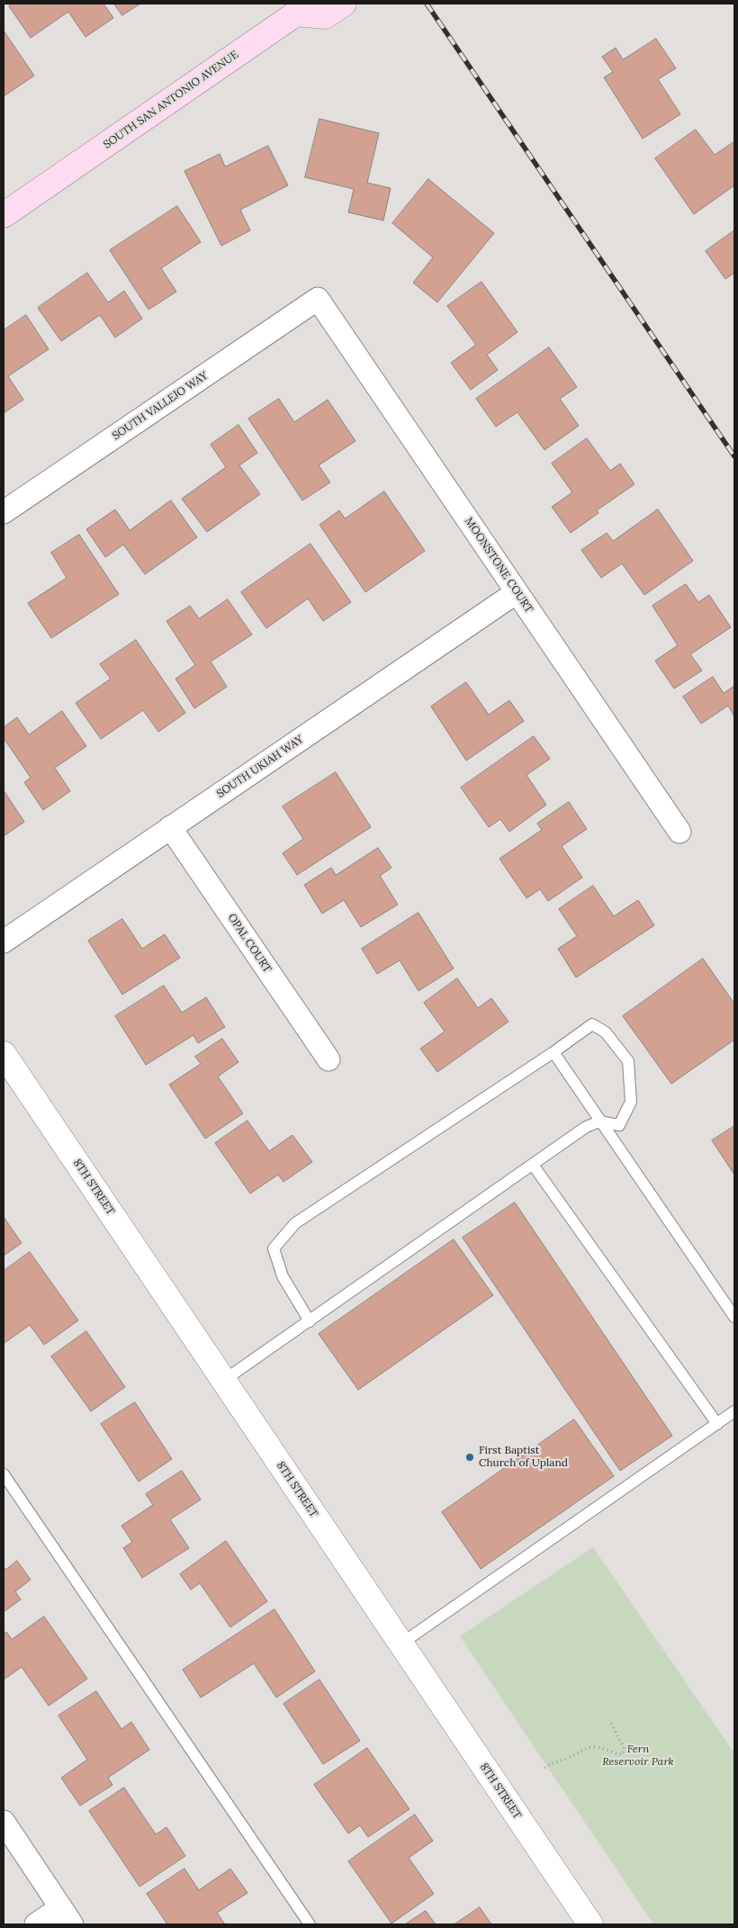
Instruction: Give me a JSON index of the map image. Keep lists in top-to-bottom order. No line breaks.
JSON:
{"streets":{"main road":["SOUTH SAN ANTONIO AVENUE"],"street":["SOUTH VALLEJO WAY","MOONSTONE COURT","SOUTH UKIAH WAY","OPAL COURT","8TH STREET"]},"crossings":[["SOUTH VALLEJO WAY","MOONSTONE COURT"],["MOONSTONE COURT","SOUTH UKIAH WAY"],["SOUTH UKIAH WAY","OPAL COURT"]],"parks":["Fern Reservoir Park"],"places":["First Baptist Church of Upland"]}
